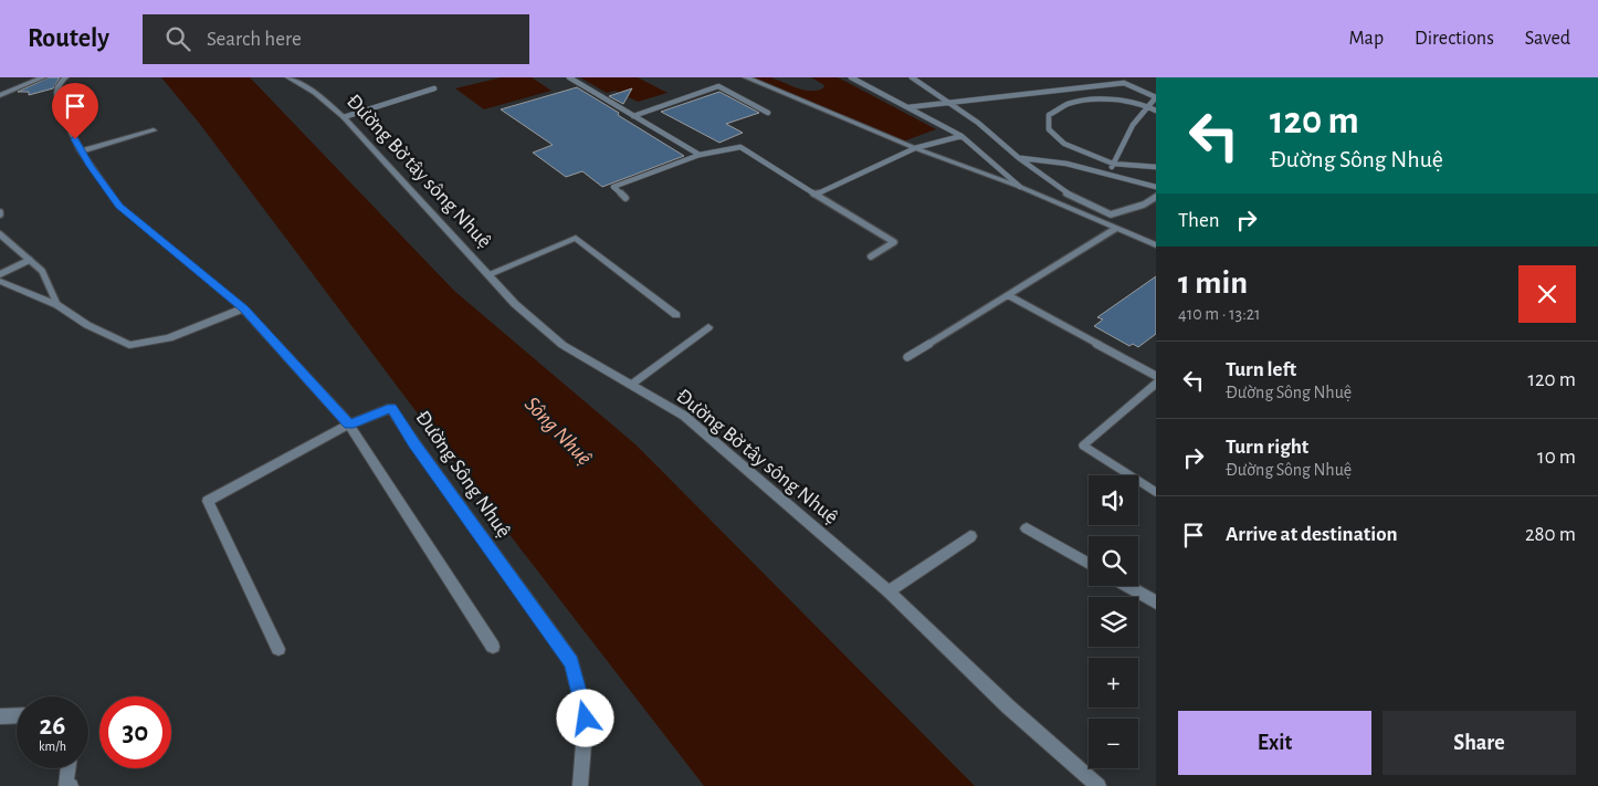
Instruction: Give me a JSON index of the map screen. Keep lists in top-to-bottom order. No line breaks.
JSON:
{"streets":{"street":["Đường Bờ tây sông Nhuệ","Đường Sông Nhuệ"]},"water":["Sông Nhuệ"],"page":{"header":"Routely","search":"Search here","nav":["Map","Directions","Saved"],"turn":["120 m","Đường Sông Nhuệ"],"then":"Then","heading":["1 min","410 m · 13:21"],"list":[{"name":"Turn left","note":"Đường Sông Nhuệ","value":"120 m"},{"name":"Turn right","note":"Đường Sông Nhuệ","value":"10 m"},{"name":"Arrive at destination","value":"280 m"}],"map_buttons":["+","−"],"speed":"26 km/h","limit":"30","buttons":["Exit","Share"]}}
